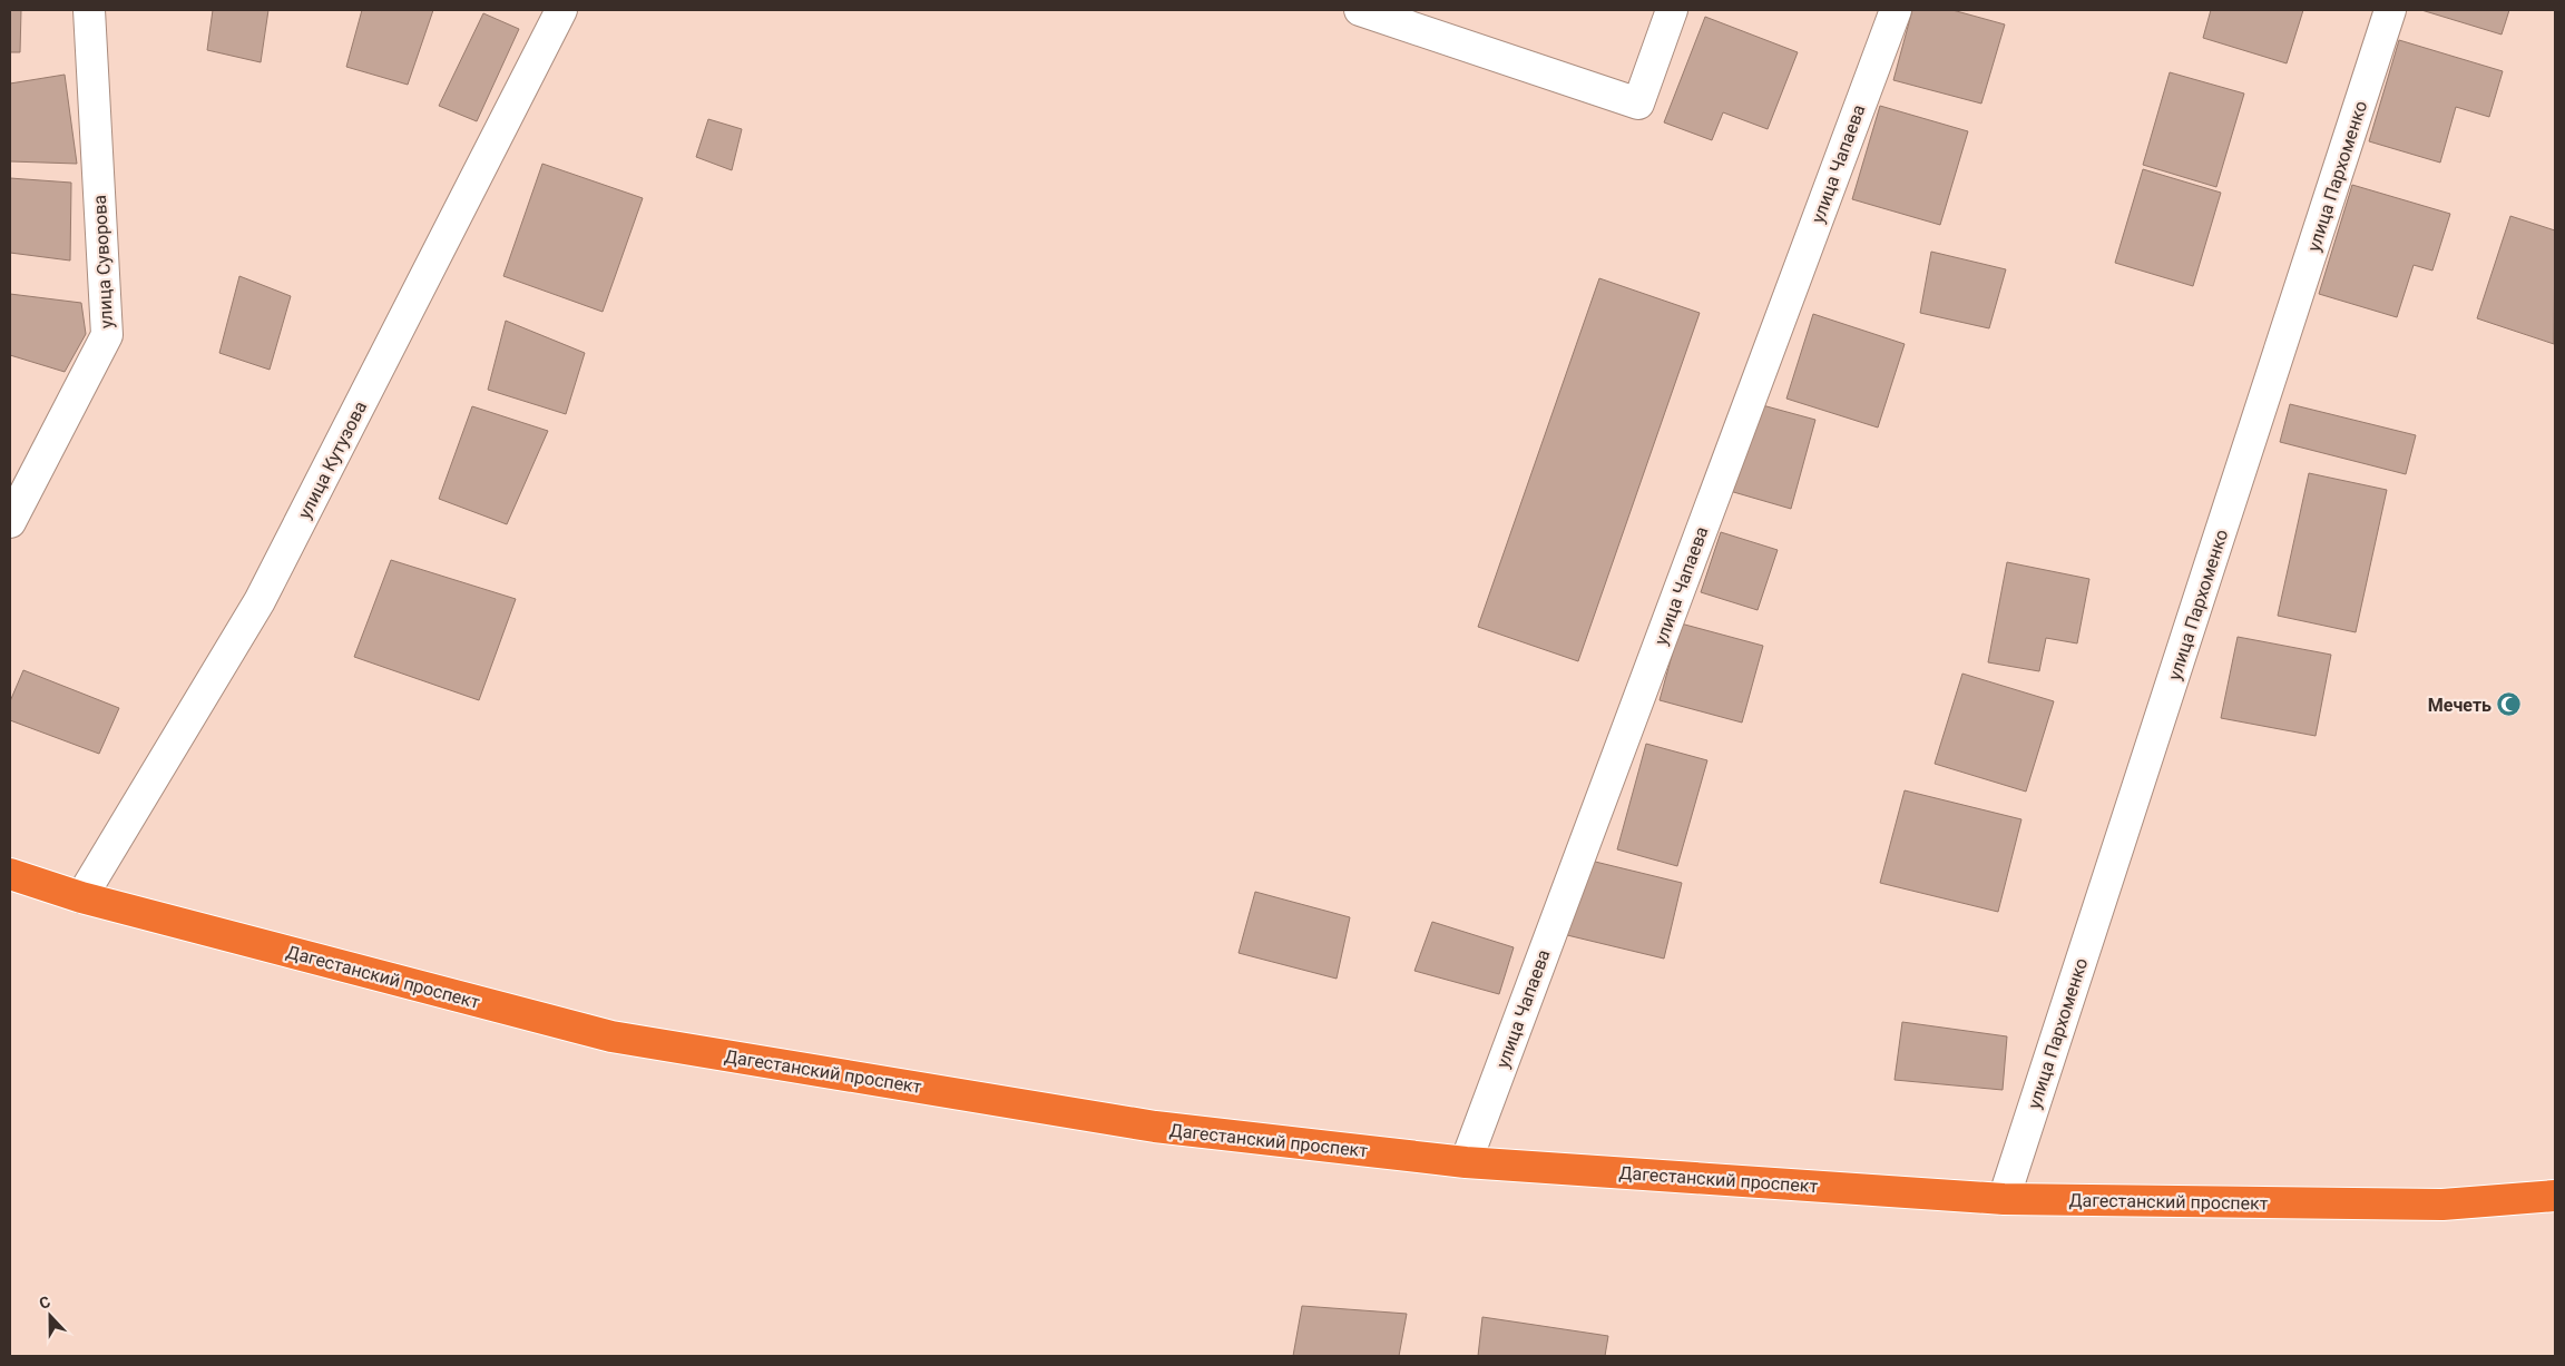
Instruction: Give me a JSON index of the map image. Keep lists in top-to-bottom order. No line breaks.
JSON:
{"streets":{"highway":["Дагестанский проспект"],"street":["улица Чапаева","улица Пархоменко","улица Суворова","улица Кутузова"]},"crossings":[["улица Чапаева","Дагестанский проспект"],["улица Пархоменко","Дагестанский проспект"],["улица Кутузова","Дагестанский проспект"]],"places":{"mosque":["Мечеть"]},"north":"top"}
